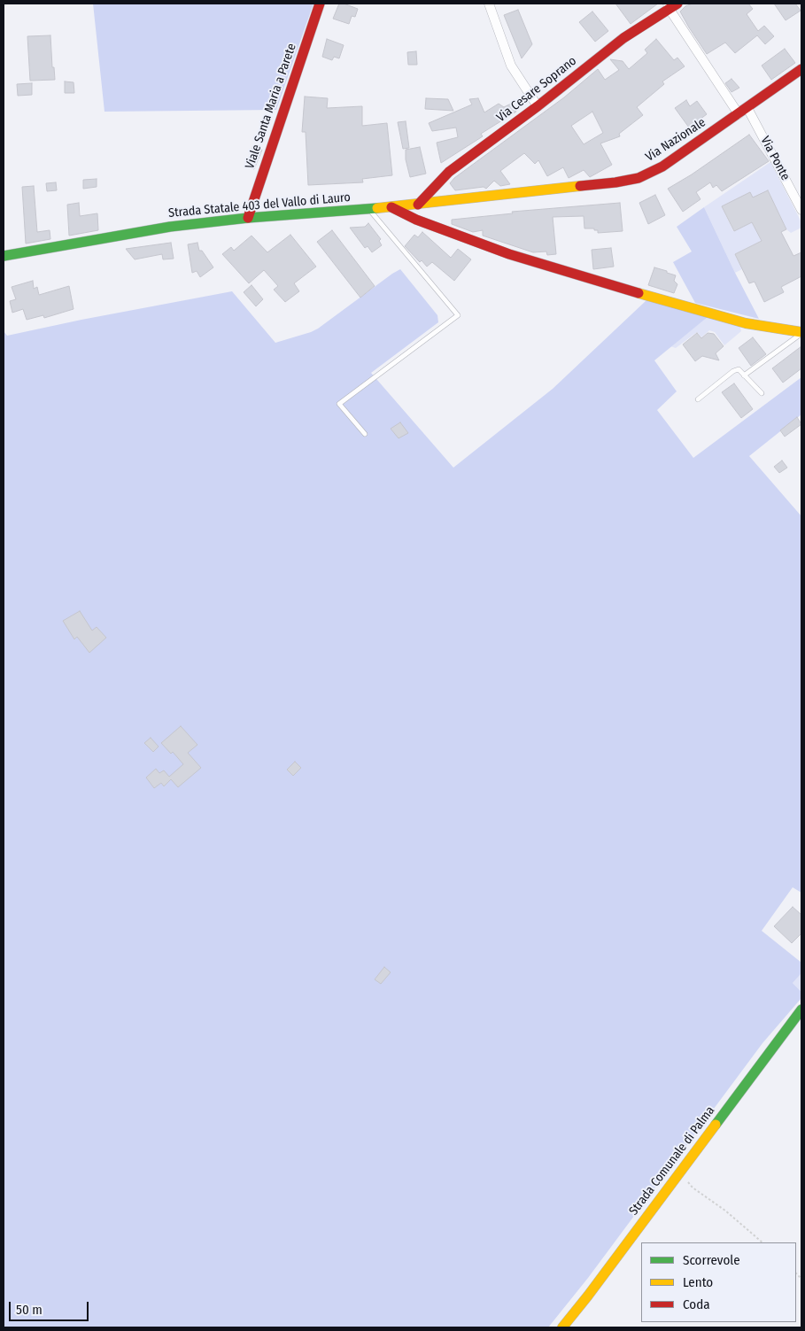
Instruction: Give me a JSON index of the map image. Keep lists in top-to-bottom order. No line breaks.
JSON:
{"streets":{"street":["Via Cesare Soprano","Viale Santa Maria a Parete","Via Nazionale","Via Ponte","Strada Statale 403 del Vallo di Lauro","Strada Comunale di Palma"]},"crossings":[["Via Cesare Soprano","Via Ponte"],["Via Cesare Soprano","Strada Statale 403 del Vallo di Lauro"],["Viale Santa Maria a Parete","Strada Statale 403 del Vallo di Lauro"],["Via Nazionale","Via Ponte"],["Via Nazionale","Strada Statale 403 del Vallo di Lauro"]],"legend":["Scorrevole","Lento","Coda"],"scale_bar":"50 m"}
